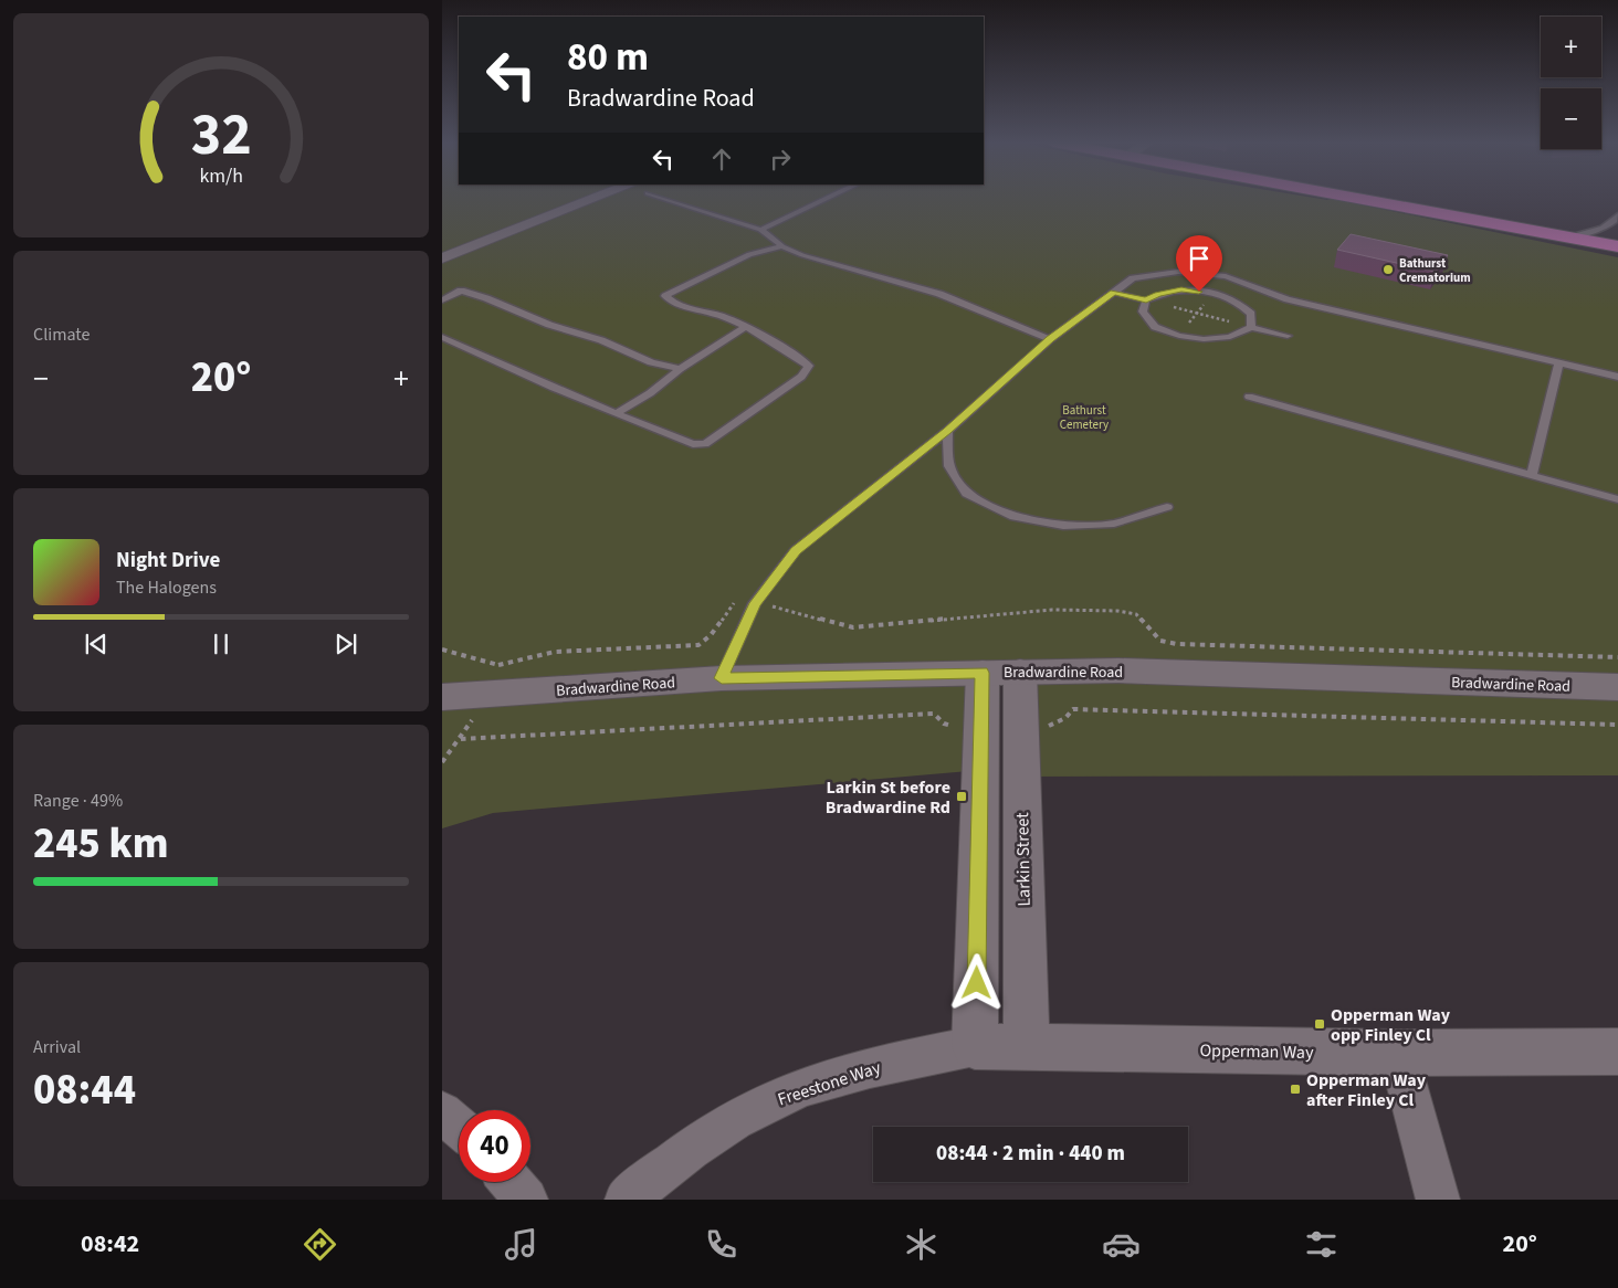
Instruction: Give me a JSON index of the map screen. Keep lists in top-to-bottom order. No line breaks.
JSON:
{"streets":{"street":["Bradwardine Road","Larkin Street","Opperman Way","Freestone Way"]},"crossings":[["Bradwardine Road","Larkin Street"],["Larkin Street","Opperman Way"],["Larkin Street","Freestone Way"],["Opperman Way","Freestone Way"]],"parks":["Bathurst Cemetery"],"places":{"other":["Bathurst Crematorium"],"transit":["Larkin St before Bradwardine Rd","Opperman Way opp Finley Cl","Opperman Way after Finley Cl"]},"page":{"map_buttons":["+","−"],"turn":["80 m","Bradwardine Road"],"tile":["Climate",["Range · 49%","245 km"],["Arrival","08:44"]],"heat":["−","20°","+"],"song":["Night Drive","The Halogens"],"limit":"40","trip":"08:44 · 2 min · 440 m","tabs":["08:42","20°"],"gauge":["32","km/h"]}}
